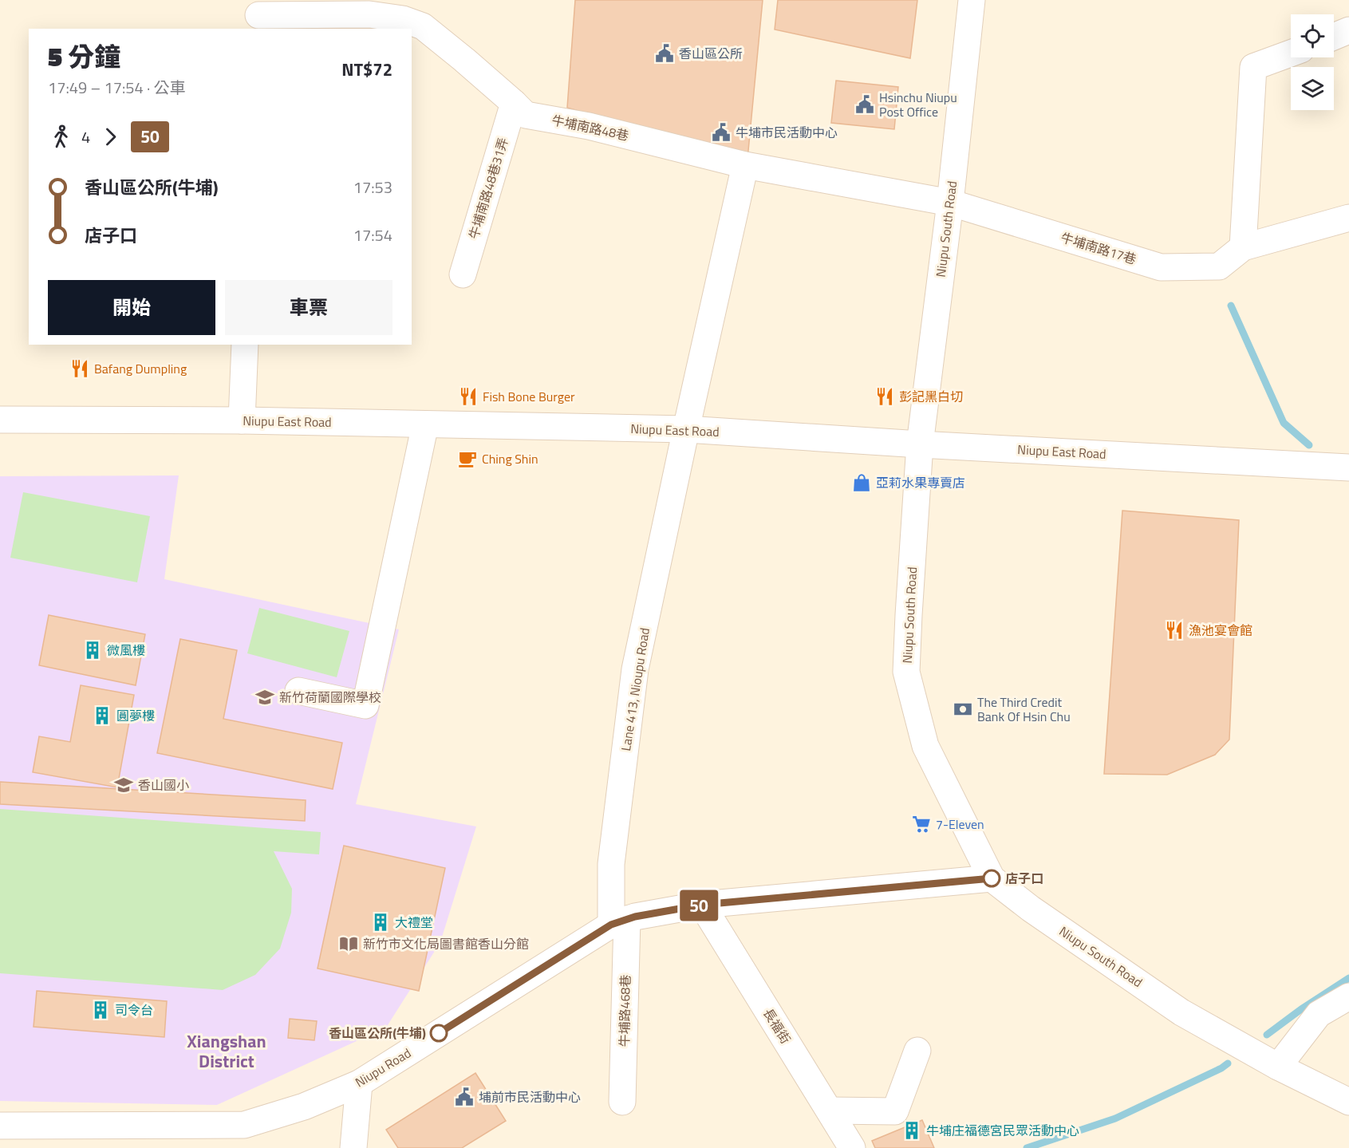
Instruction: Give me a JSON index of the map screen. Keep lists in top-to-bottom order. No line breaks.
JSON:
{"streets":{"street":["牛埔南路48巷","牛埔南路48巷31弄","Niupu South Road","牛埔南路17巷","Niupu East Road","Lane 413, Nioupu Road","牛埔路468巷","長福街","Niupu Road"]},"crossings":[["牛埔南路48巷","牛埔南路48巷31弄"],["牛埔南路48巷","Niupu South Road"],["牛埔南路48巷","牛埔南路17巷"],["牛埔南路48巷","Lane 413, Nioupu Road"],["Niupu South Road","牛埔南路17巷"],["Niupu South Road","Niupu East Road"],["Niupu South Road","Niupu Road"],["Niupu East Road","Lane 413, Nioupu Road"],["Lane 413, Nioupu Road","牛埔路468巷"],["Lane 413, Nioupu Road","Niupu Road"],["牛埔路468巷","Niupu Road"],["長福街","Niupu Road"]],"districts":["Xiangshan District"],"places":{"public building":["香山區公所","Hsinchu Niupu Post Office","牛埔市民活動中心","埔前市民活動中心"],"restaurant":["Bafang Dumpling","Fish Bone Burger","彭記黑白切","漁池宴會館"],"cafe":["Ching Shin"],"shop":["亞莉水果專賣店"],"building":["微風樓","圓夢樓","大禮堂","司令台","牛埔庄福德宮民眾活動中心"],"school or university":["新竹荷蘭國際學校","香山國小"],"bank":["The Third Credit Bank Of Hsin Chu"],"supermarket":["7-Eleven"],"other":["店子口","香山區公所(牛埔)"],"library":["新竹市文化局圖書館香山分館"]},"lines":["bus line 50"],"page":{"on_map":"50","heading":["5 分鐘","17:49 – 17:54 · 公車","NT$72"],"legs":["4","50"],"list":[{"name":"香山區公所(牛埔)","value":"17:53"},{"name":"店子口","value":"17:54"}],"buttons":["開始","車票"]}}
